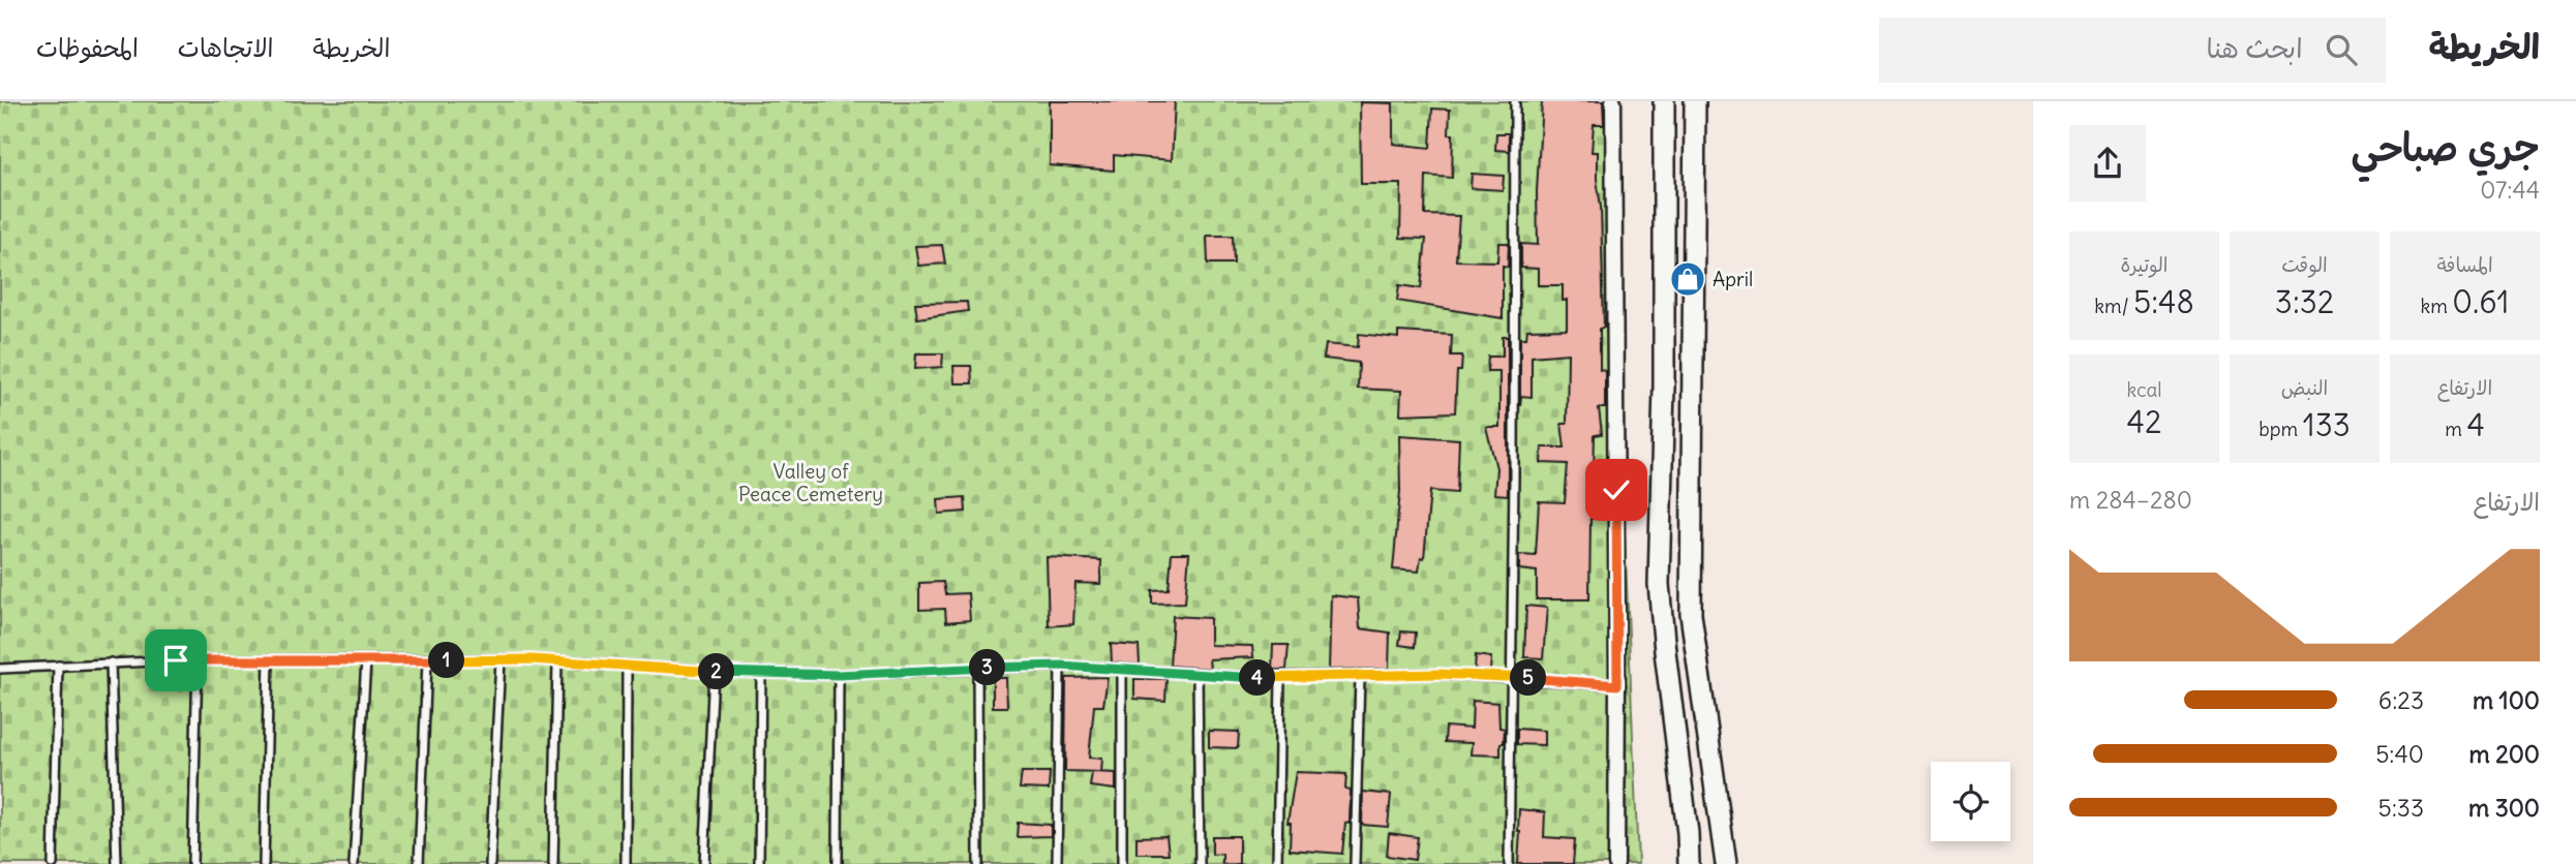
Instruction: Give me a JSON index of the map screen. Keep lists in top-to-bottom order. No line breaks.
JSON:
{"parks":["Valley of Peace Cemetery"],"places":{"shop":["April"]},"page":{"header":"الخريطة","search":"ابحث هنا","nav":["الخريطة","الاتجاهات","المحفوظات"],"heading":["جري صباحي","07:44"],"stats":[["المسافة","0.61 km"],["الوقت","3:32"],["الوتيرة","5:48 /km"],["الارتفاع","4 m"],["النبض","133 bpm"],["kcal","42"]],"chart":["الارتفاع","280–284 m"],"pins":["1","3","2","4","5"],"list":[{"name":"100 m","note":"6:23"},{"name":"200 m","note":"5:40"},{"name":"300 m","note":"5:33"}]}}
